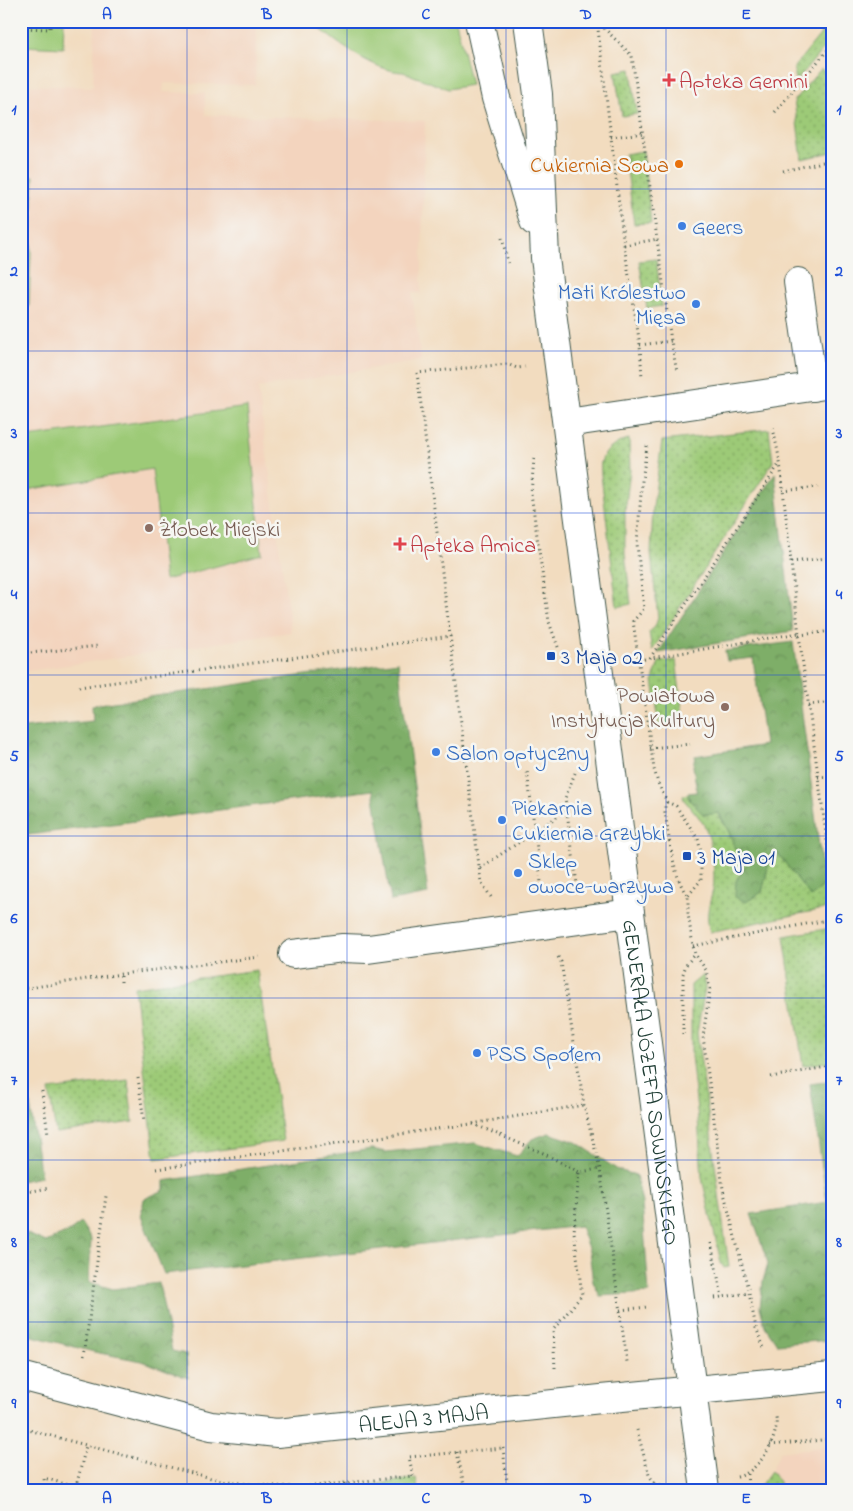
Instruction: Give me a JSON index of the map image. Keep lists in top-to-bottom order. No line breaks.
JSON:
{"streets":{"street":["GENERAŁA JÓZEFA SOWIŃSKIEGO","ALEJA 3 MAJA"]},"crossings":[["GENERAŁA JÓZEFA SOWIŃSKIEGO","ALEJA 3 MAJA"]],"places":{"health":["Apteka Gemini","Apteka Amica"],"other":["Cukiernia Sowa","Geers","Mati Królestwo Mięsa","Żłobek Miejski","Powiatowa Instytucja Kultury","Salon optyczny","Piekarnia Cukiernia Grzybki","Sklep owoce-warzywa","PSS Społem"],"transit":["3 Maja 02","3 Maja 01"]},"grid":{"columns":["A","B","C","D","E"],"rows":["1","2","3","4","5","6","7","8","9"]}}
